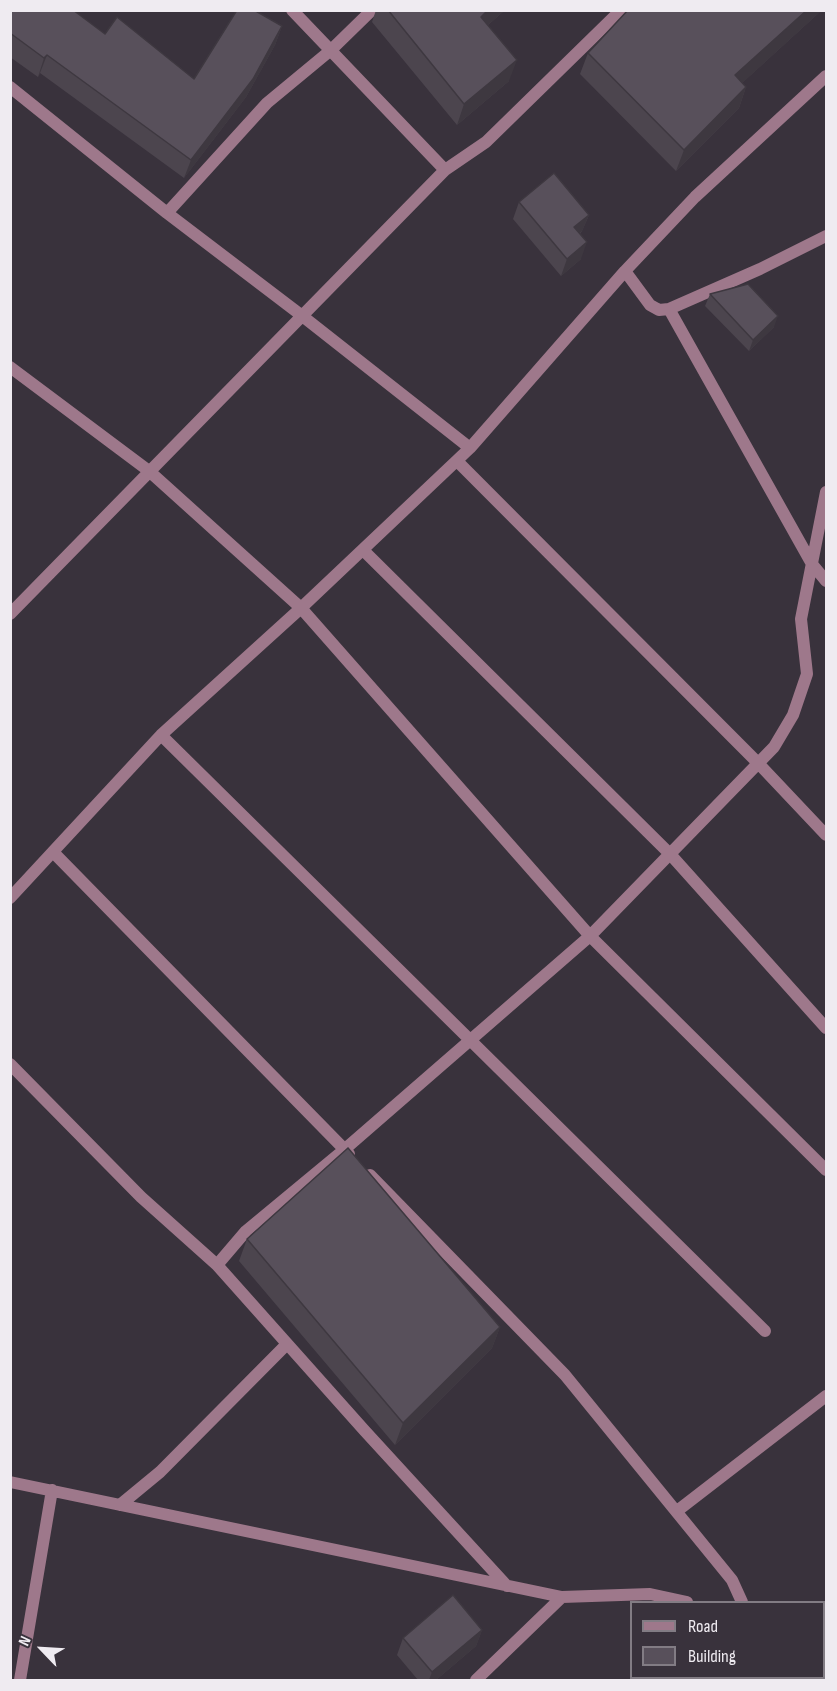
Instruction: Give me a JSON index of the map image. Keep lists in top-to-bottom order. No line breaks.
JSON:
{"legend":["Road","Building"],"north":"top left"}
